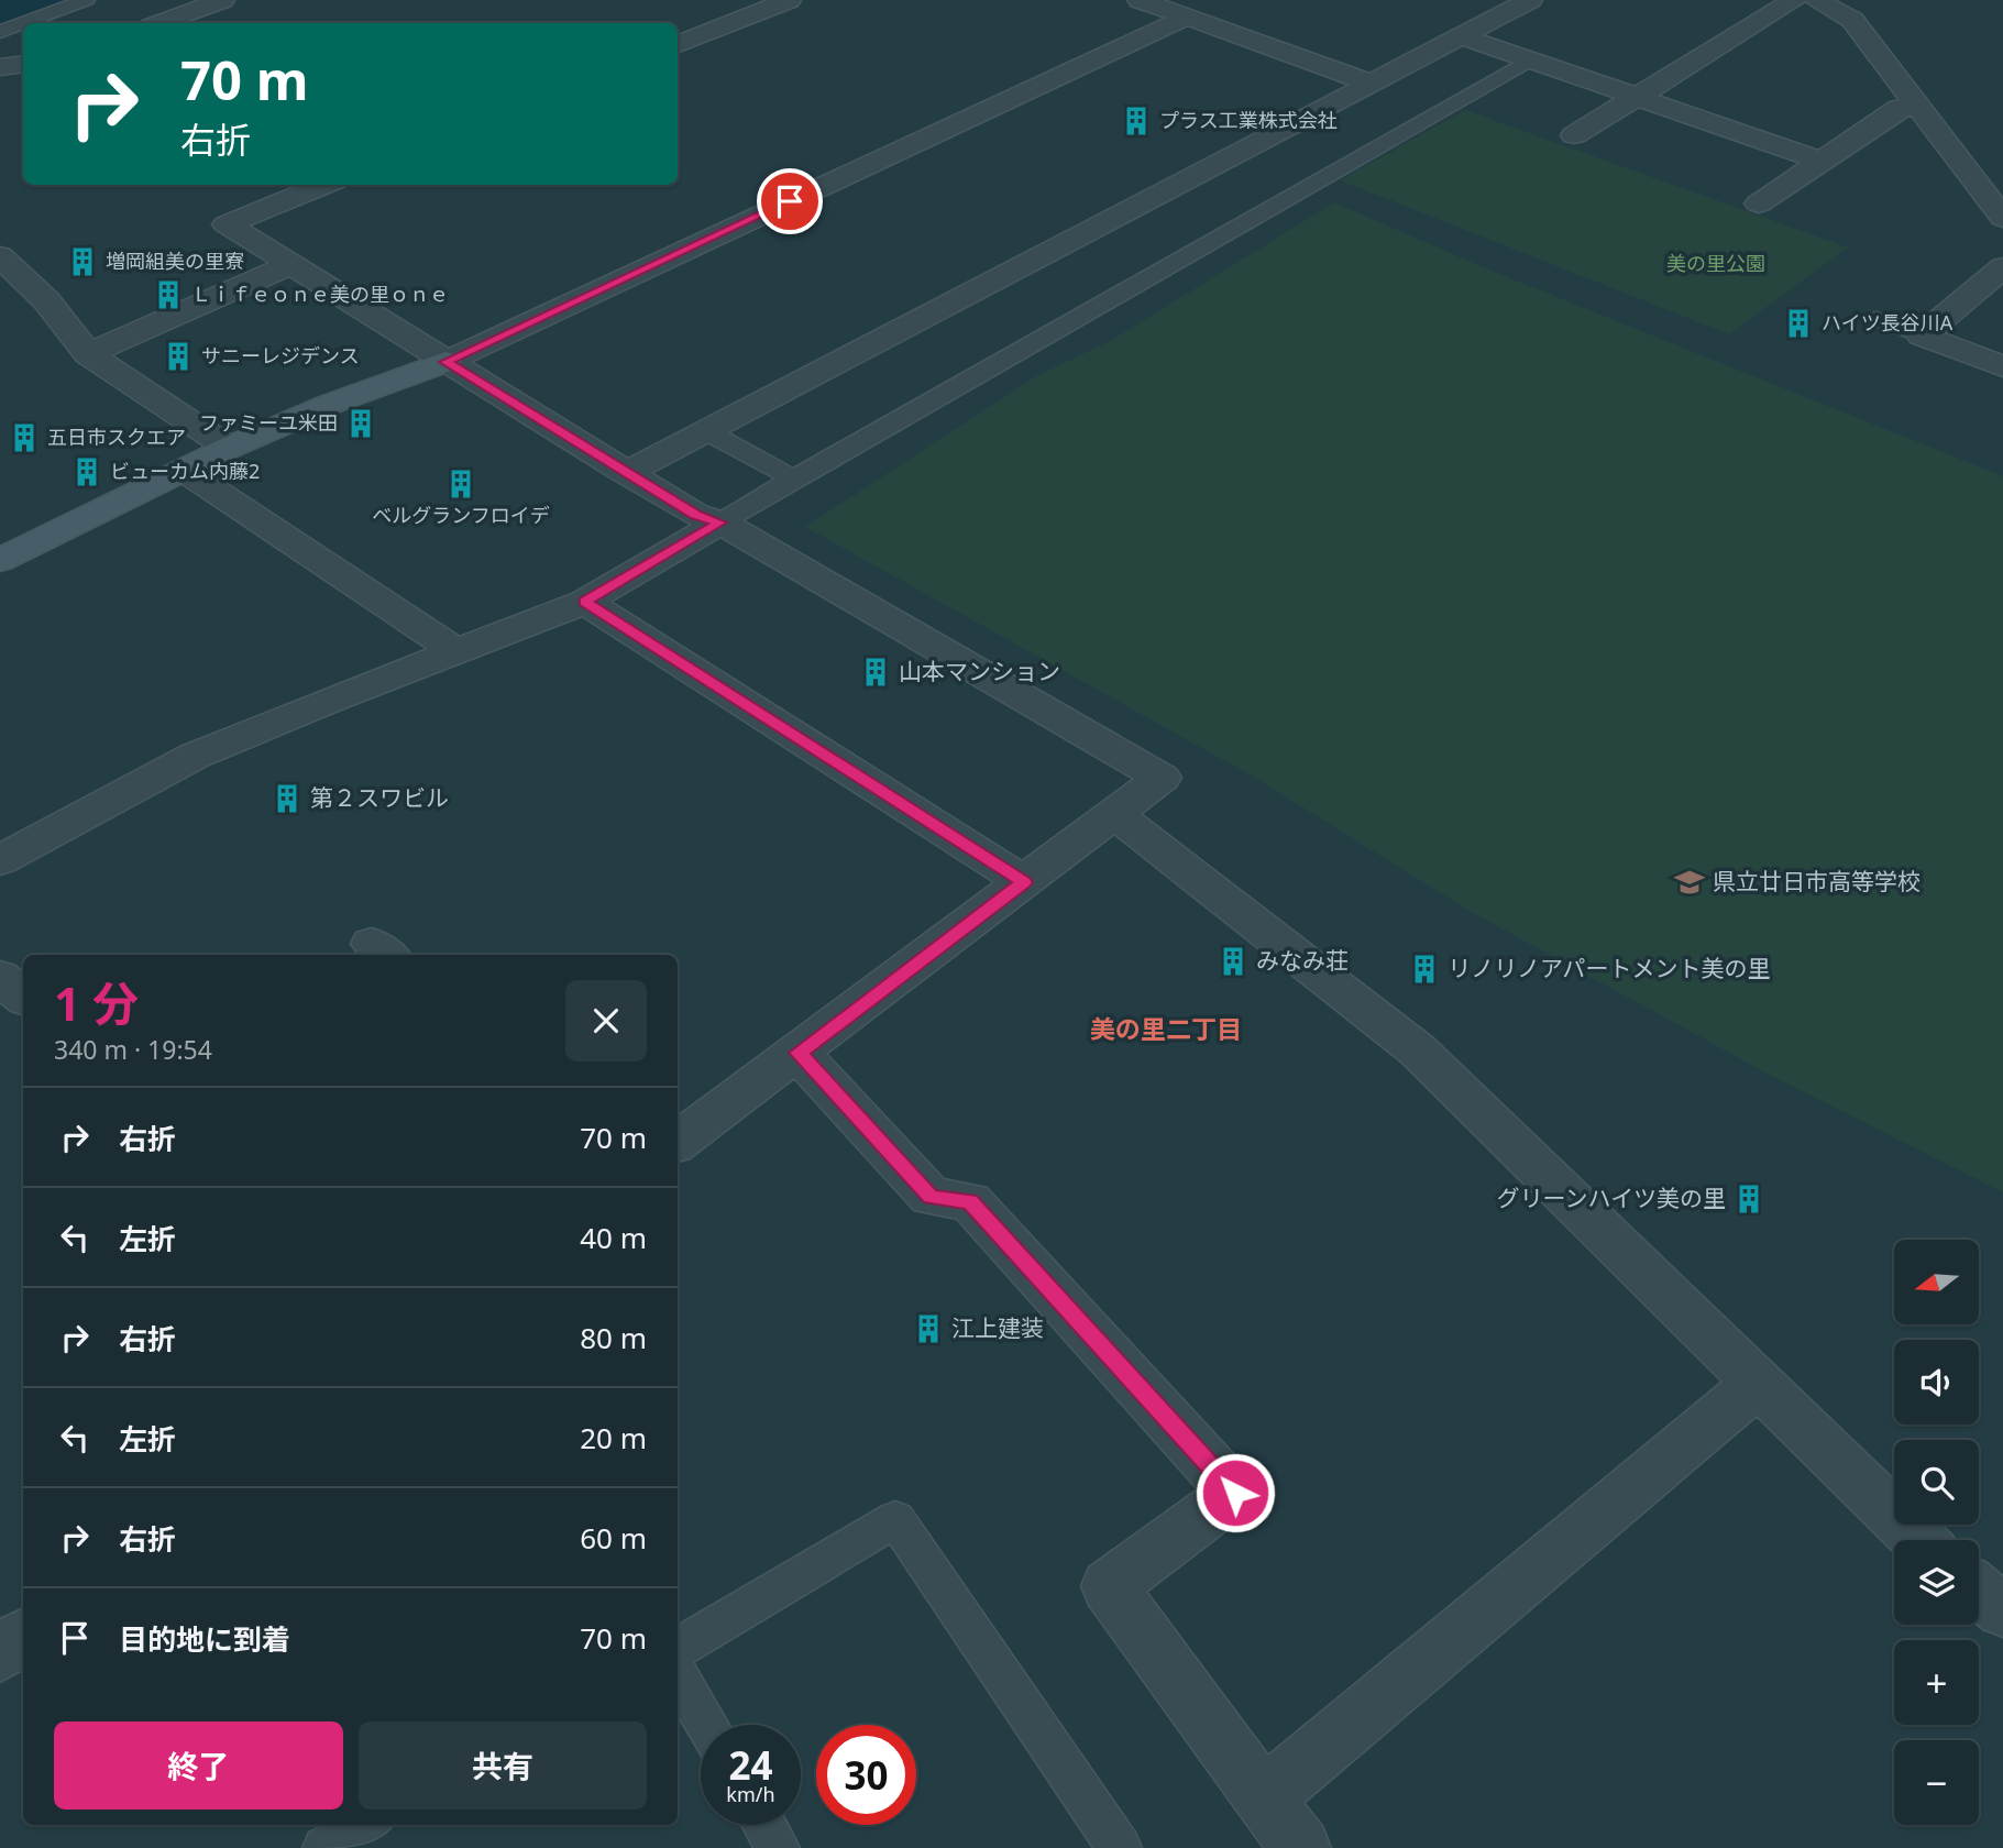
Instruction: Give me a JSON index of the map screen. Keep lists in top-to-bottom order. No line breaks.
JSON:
{"districts":["美の里二丁目"],"parks":["美の里公園"],"places":{"building":["プラス工業株式会社","増岡組美の里寮","Ｌｉｆｅｏｎｅ美の里ｏｎｅ","ハイツ長谷川A","サニーレジデンス","ファミーユ米田","五日市スクエア","ビューカム内藤2","ベルグランフロイデ","山本マンション","第２スワビル","みなみ荘","リノリノアパートメント美の里","グリーンハイツ美の里","江上建装"],"school or university":["県立廿日市高等学校"]},"north":"left","page":{"turn":["70 m","右折"],"heading":["1 分","340 m · 19:54"],"list":[{"name":"右折","value":"70 m"},{"name":"左折","value":"40 m"},{"name":"右折","value":"80 m"},{"name":"左折","value":"20 m"},{"name":"右折","value":"60 m"},{"name":"目的地に到着","value":"70 m"}],"map_buttons":["+","−"],"buttons":["終了","共有"],"speed":"24 km/h","limit":"30"}}
